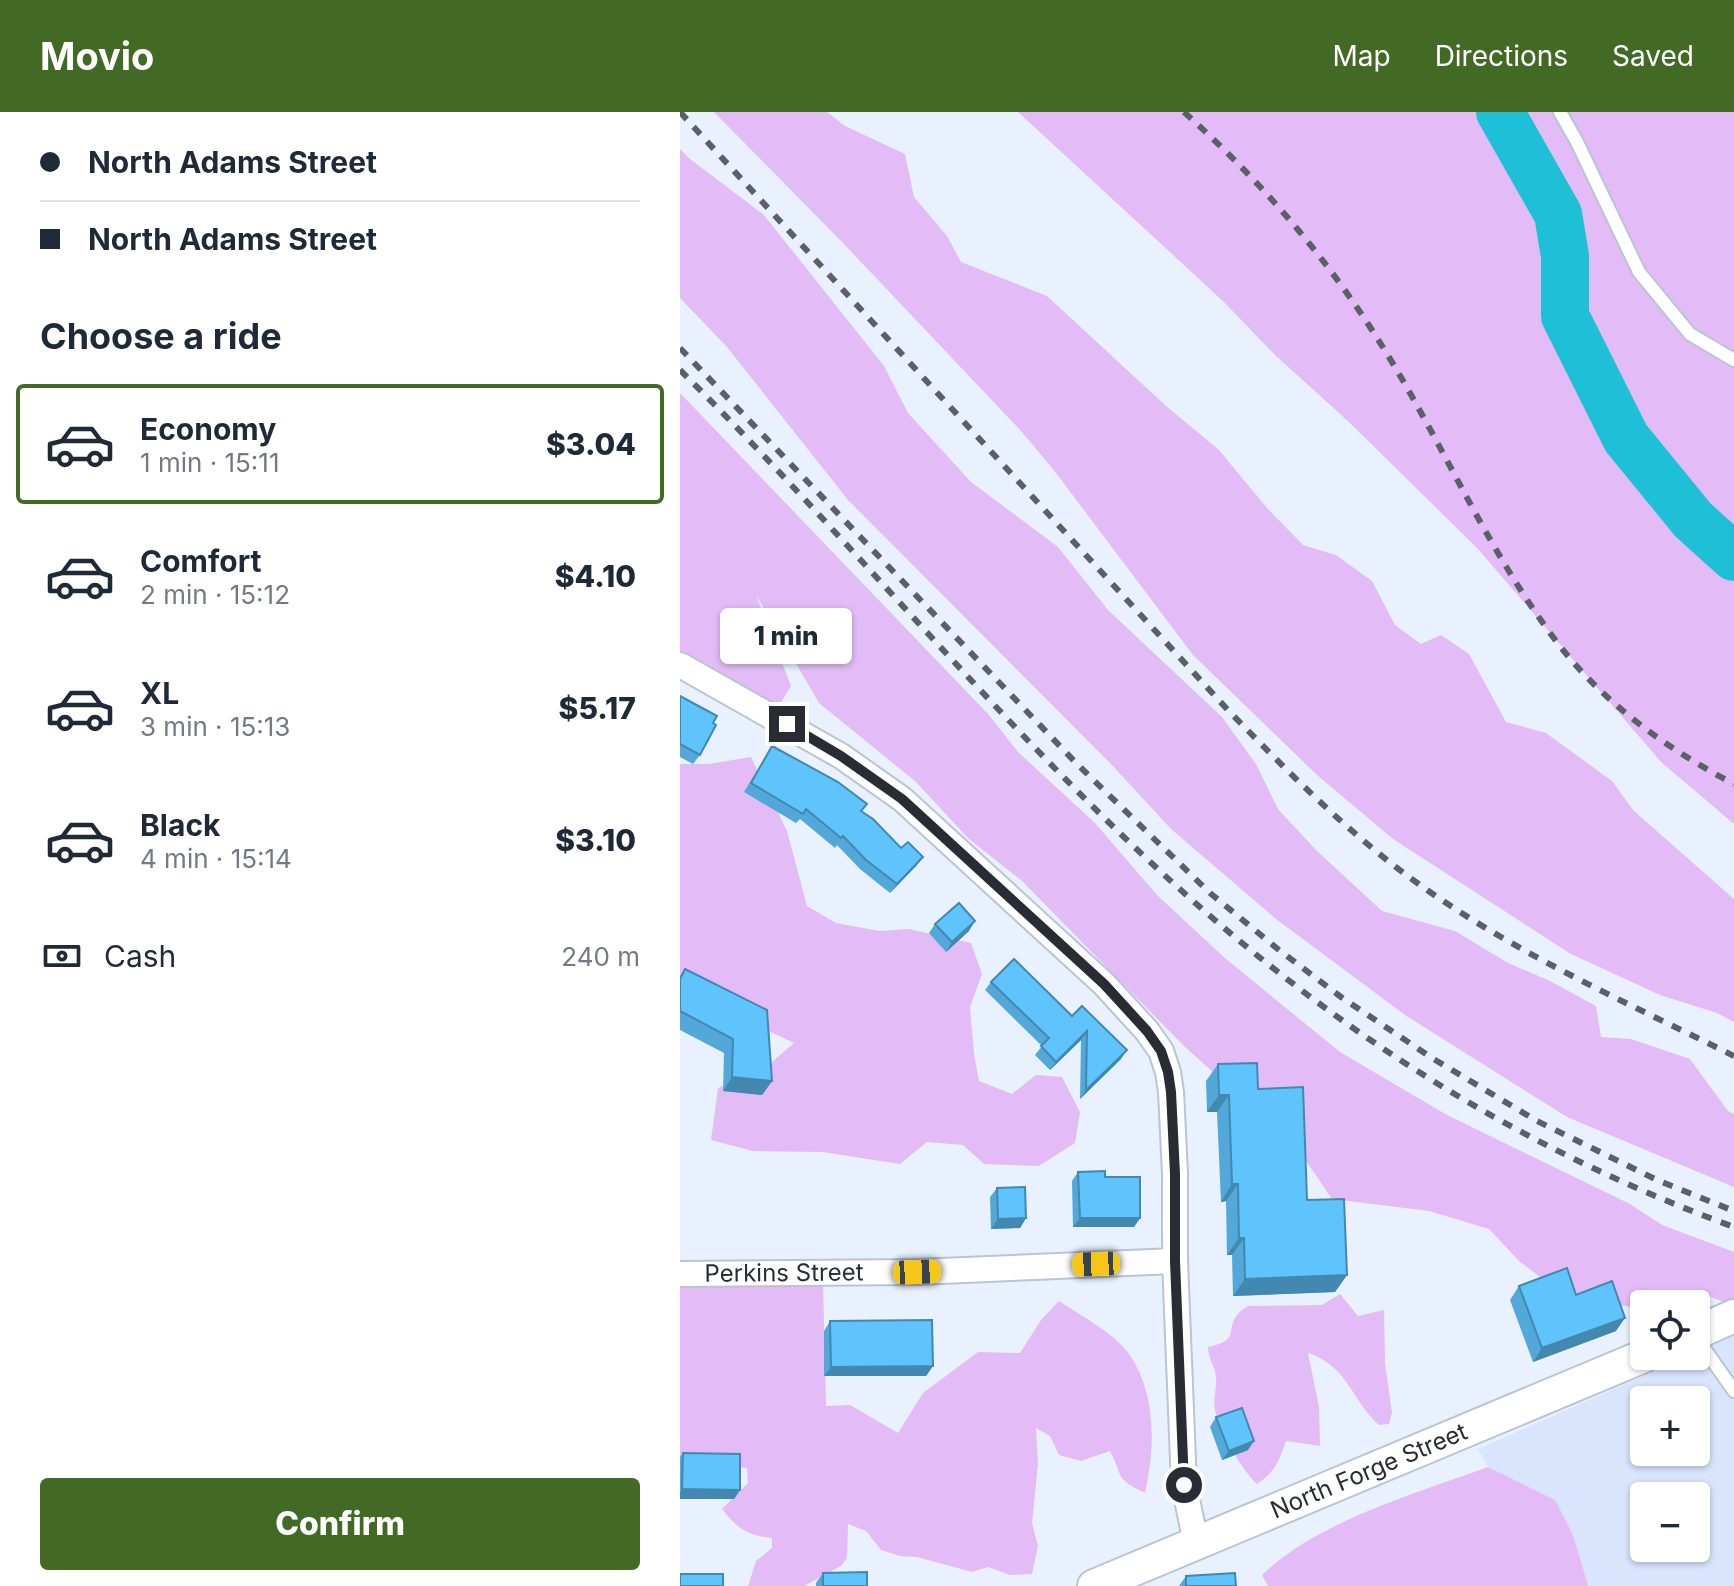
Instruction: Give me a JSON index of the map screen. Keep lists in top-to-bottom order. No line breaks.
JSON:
{"streets":{"street":["Perkins Street","North Forge Street"]},"page":{"header":"Movio","nav":["Map","Directions","Saved"],"banner":["North Adams Street","North Adams Street"],"heading":"Choose a ride","list":[{"name":"Economy","note":"1 min · 15:11","value":"$3.04"},{"name":"Comfort","note":"2 min · 15:12","value":"$4.10"},{"name":"XL","note":"3 min · 15:13","value":"$5.17"},{"name":"Black","note":"4 min · 15:14","value":"$3.10"}],"bubble":"1 min","pay":["Cash","240 m"],"map_buttons":["+","−"],"buttons":"Confirm"}}
